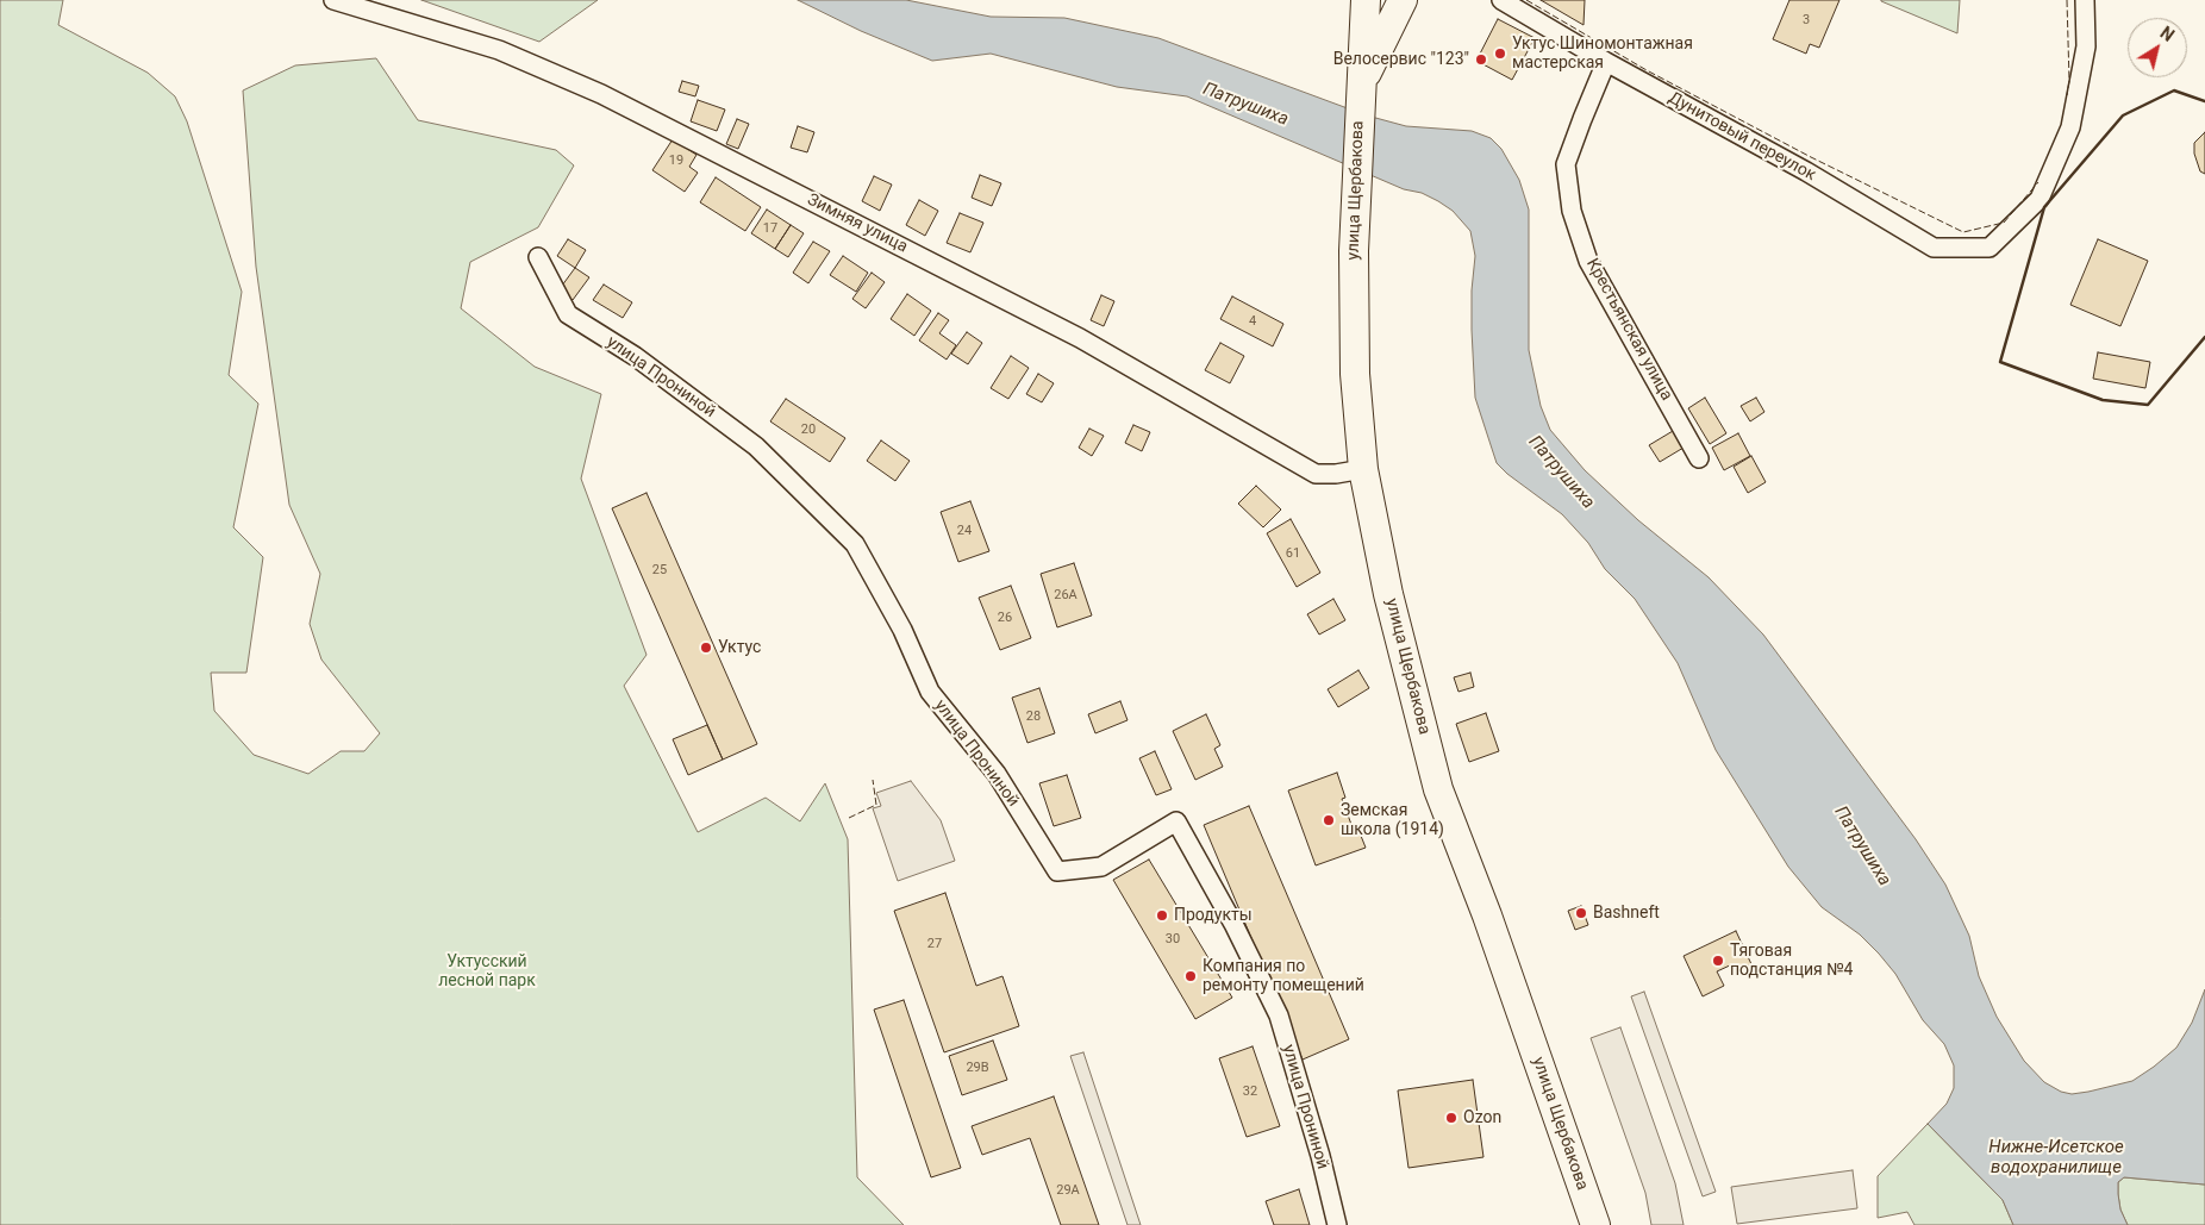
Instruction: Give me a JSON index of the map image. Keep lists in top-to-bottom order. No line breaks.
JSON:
{"streets":{"main road":["улица Щербакова"],"street":["Дунитовый переулок","Зимняя улица","Крестьянская улица","улица Прониной"]},"crossings":[["Дунитовый переулок","Крестьянская улица"],["улица Щербакова","Зимняя улица"]],"water":["Патрушиха","Нижне-Исетское водохранилище"],"parks":["Уктусский лесной парк"],"places":["Уктус Шиномонтажная мастерская","Велосервис \"123\"","Уктус","Земская школа (1914)","Bashneft","Продукты","Тяговая подстанция №4","Компания по ремонту помещений","Ozon"],"house_numbers":["3","19","17","4","20","24","61","25","26А","26","28","30","27","29В","32","29А"],"north":"top right"}
